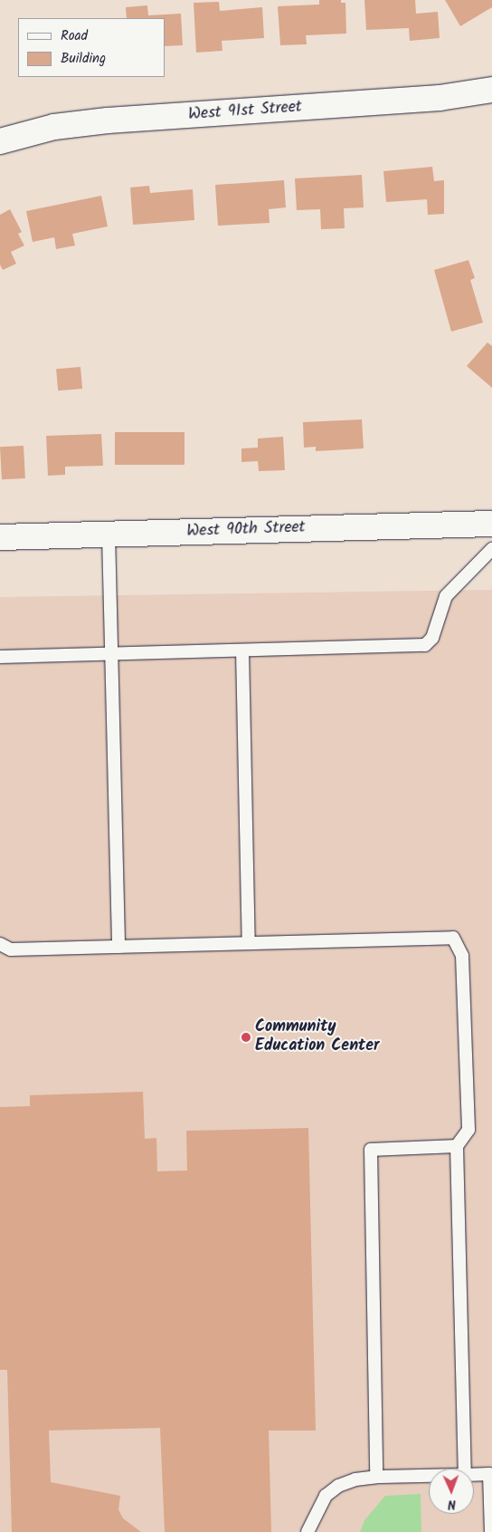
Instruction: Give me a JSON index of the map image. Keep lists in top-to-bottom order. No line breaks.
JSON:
{"streets":{"street":["West 91st Street","West 90th Street"]},"places":["Community Education Center"],"legend":["Road","Building"],"north":"bottom"}
